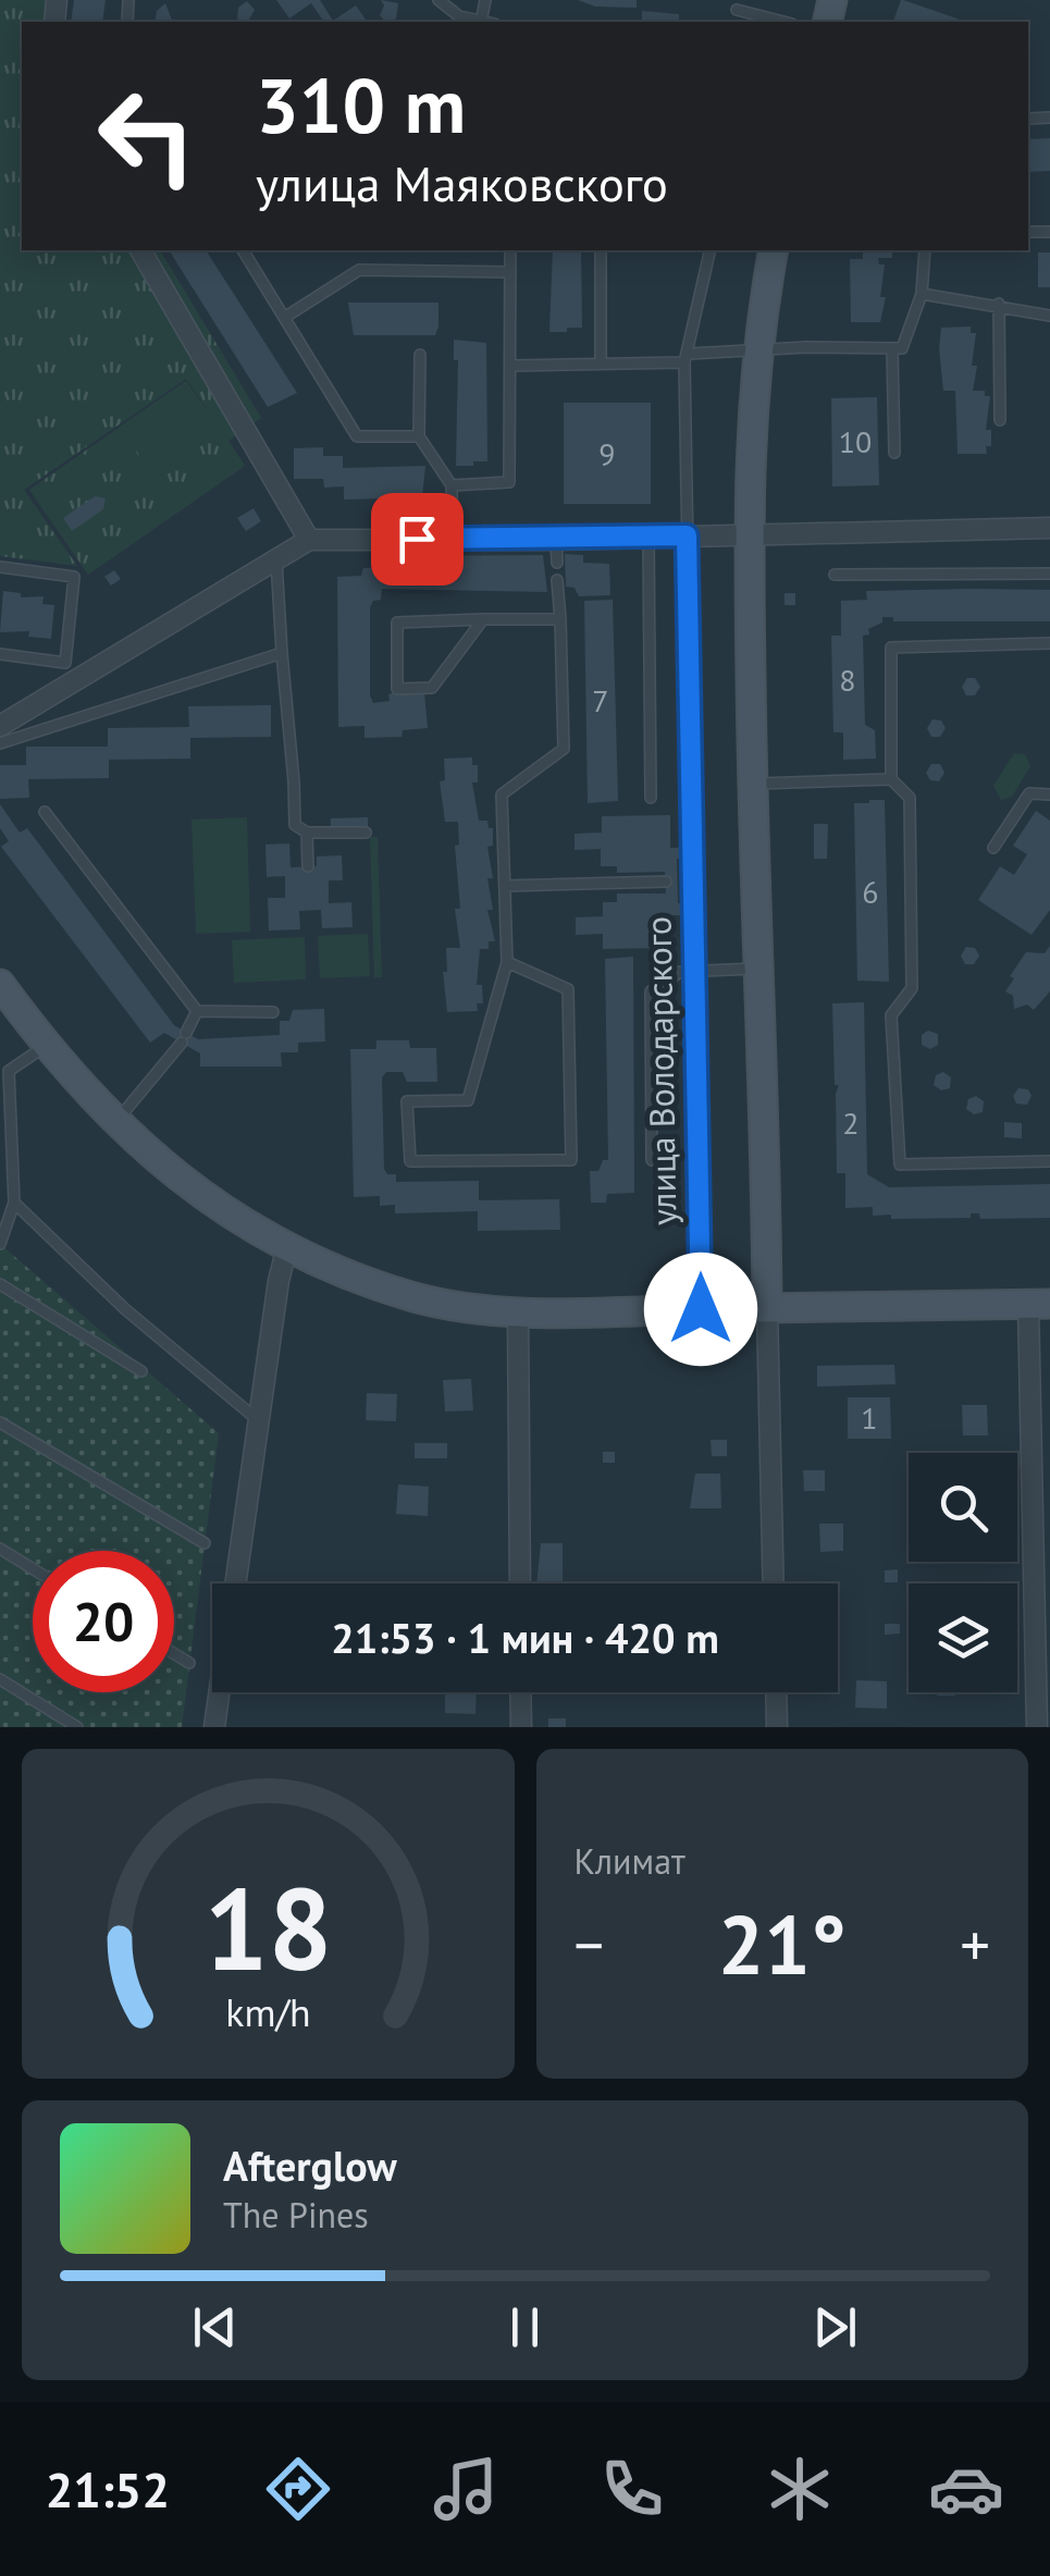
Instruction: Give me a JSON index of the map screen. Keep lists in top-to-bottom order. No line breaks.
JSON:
{"streets":{"lane":["улица Володарского"]},"house_numbers":["10","9","8","7","6","2","1"],"page":{"turn":["310 m","улица Маяковского"],"limit":"20","trip":"21:53 · 1 мин · 420 m","tile":"Климат","heat":["−","21°","+"],"song":["Afterglow","The Pines"],"tabs":"21:52","gauge":["18","km/h"]}}
